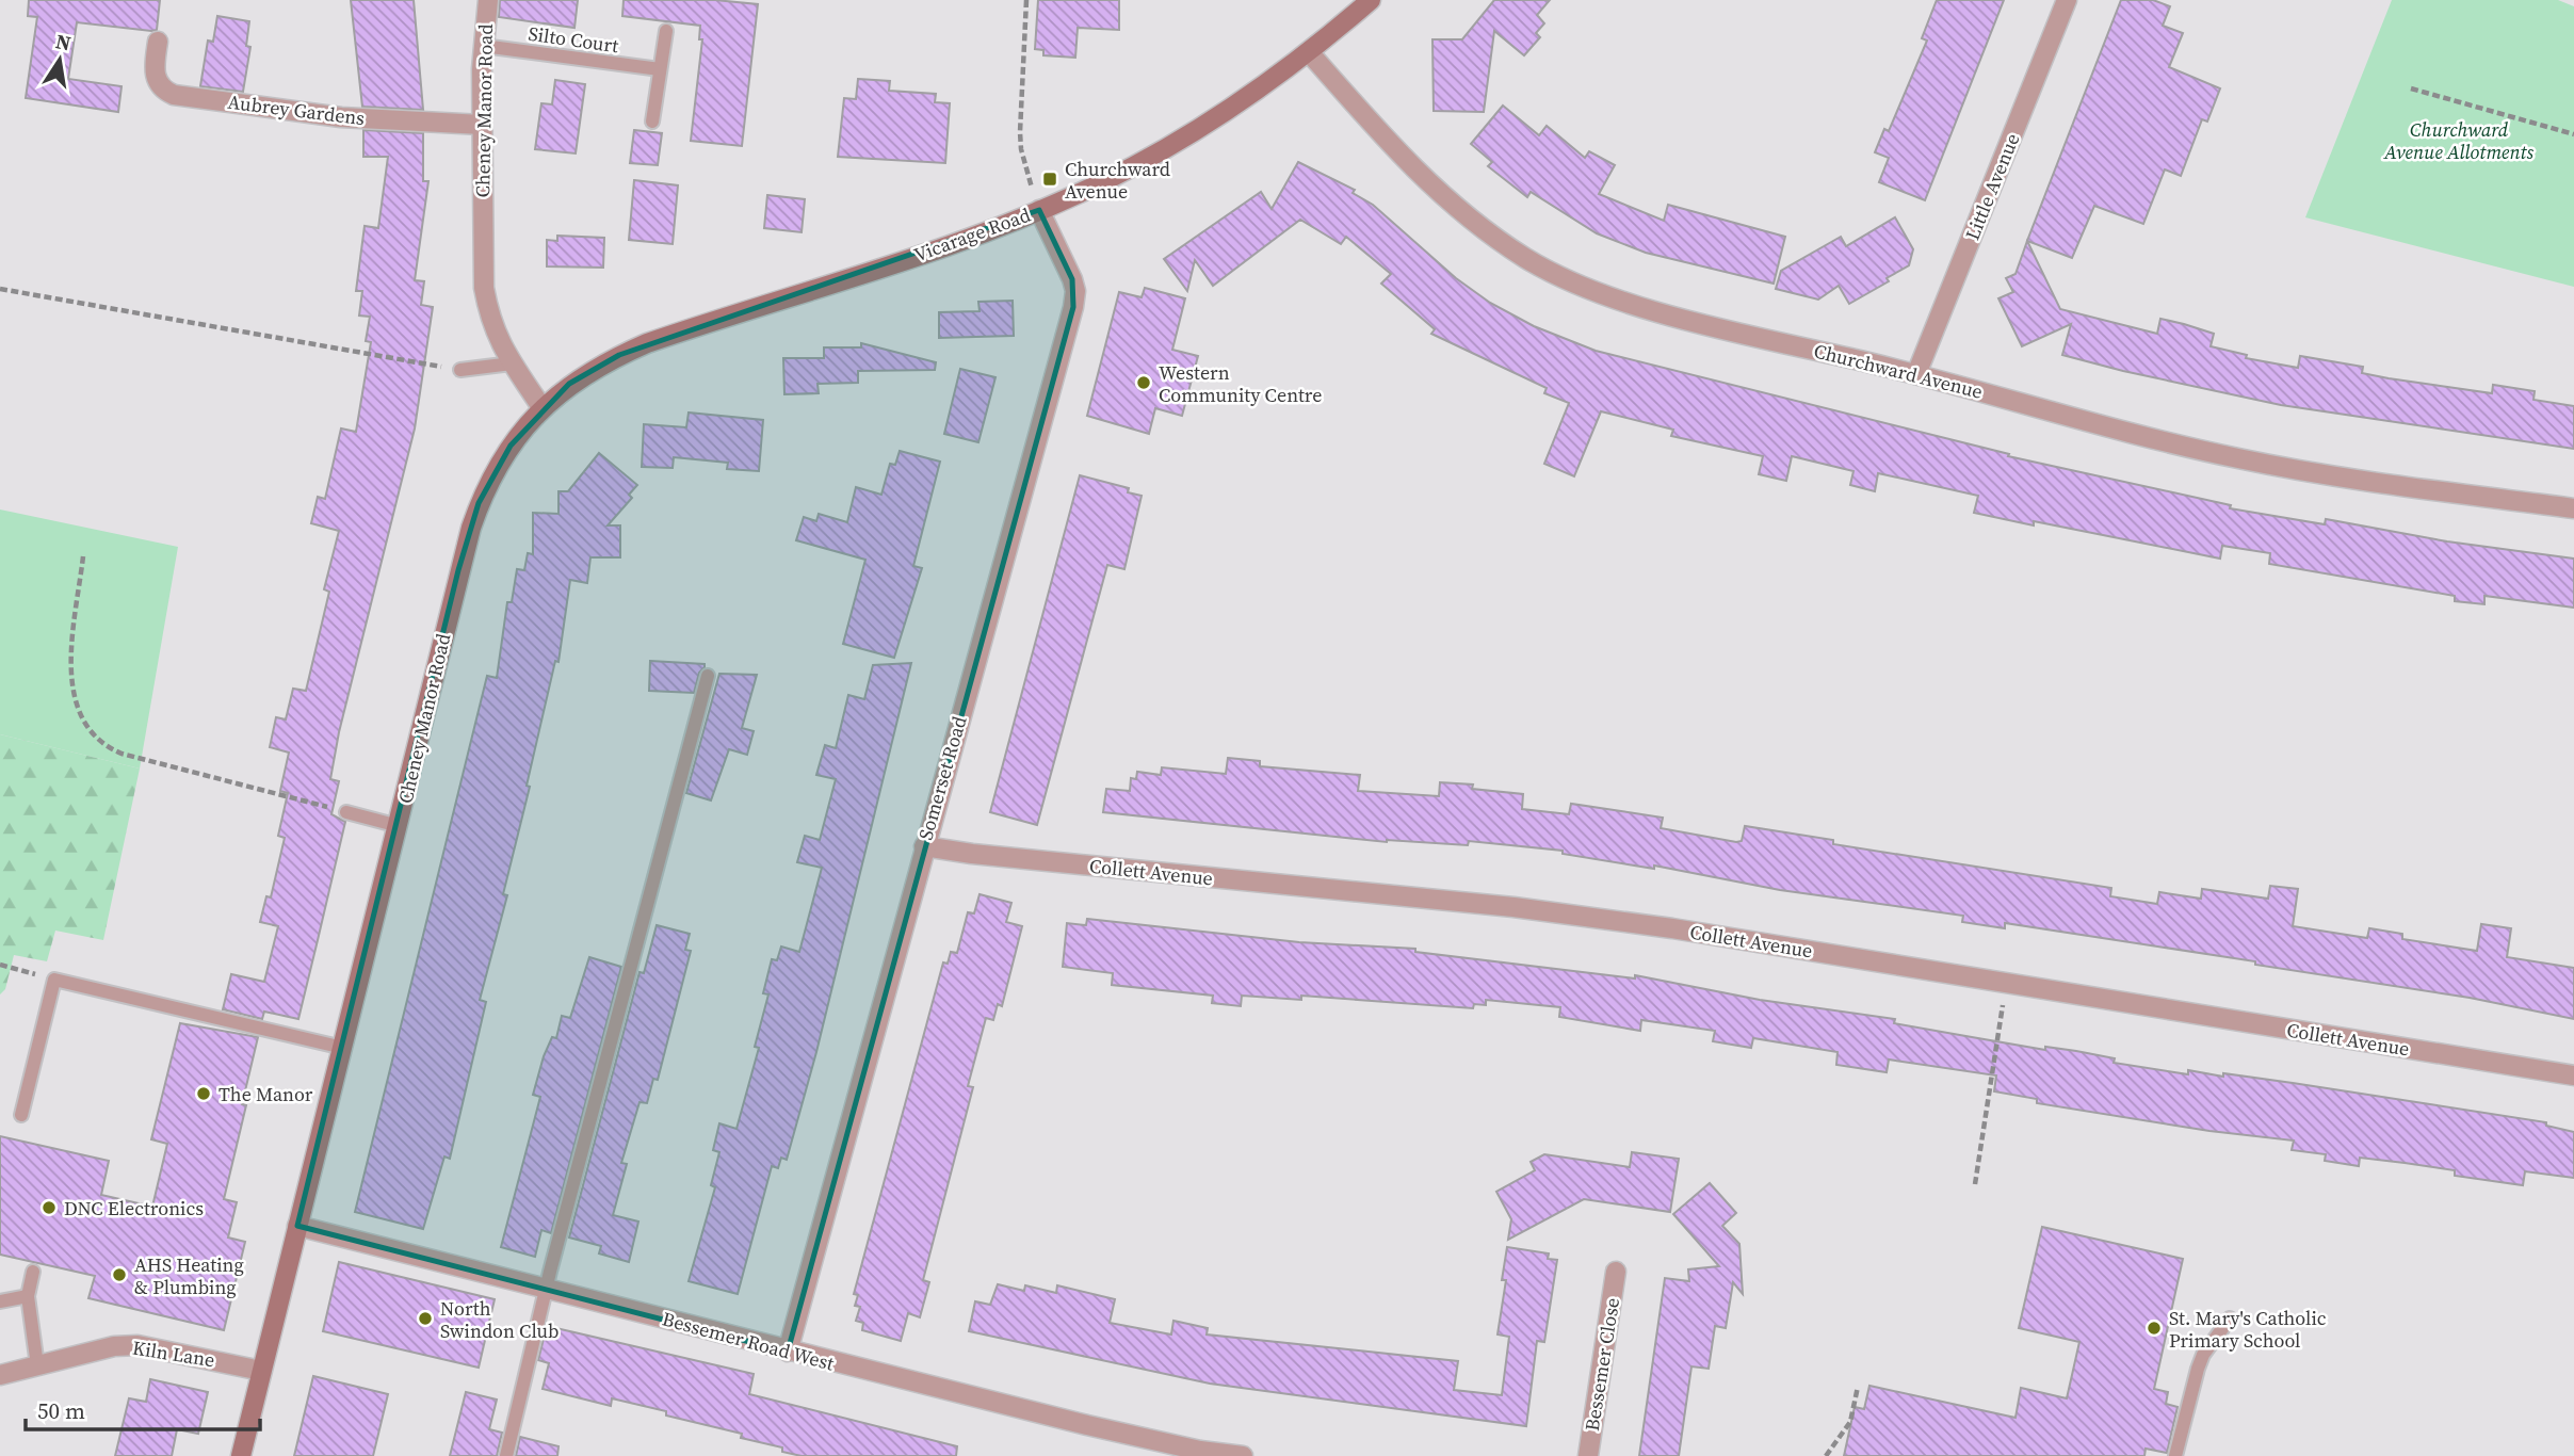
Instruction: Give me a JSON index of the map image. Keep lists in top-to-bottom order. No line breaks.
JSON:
{"streets":{"main road":["Cheney Manor Road","Vicarage Road"],"street":["Aubrey Gardens","Little Avenue","Churchward Avenue","Somerset Road","Collett Avenue","Bessemer Road West","Kiln Lane","Bessemer Close"],"lane":["Silto Court"]},"crossings":[["Silto Court","Cheney Manor Road"],["Aubrey Gardens","Cheney Manor Road"],["Cheney Manor Road","Vicarage Road"],["Cheney Manor Road","Bessemer Road West"],["Cheney Manor Road","Kiln Lane"],["Little Avenue","Churchward Avenue"],["Vicarage Road","Churchward Avenue"],["Vicarage Road","Somerset Road"],["Somerset Road","Collett Avenue"],["Somerset Road","Bessemer Road West"]],"parks":["Churchward Avenue Allotments"],"places":{"transit":["Churchward Avenue"],"other":["Western Community Centre","The Manor","DNC Electronics","AHS Heating & Plumbing","North Swindon Club","St. Mary's Catholic Primary School"]},"scale_bar":"50 m","north":"top"}
